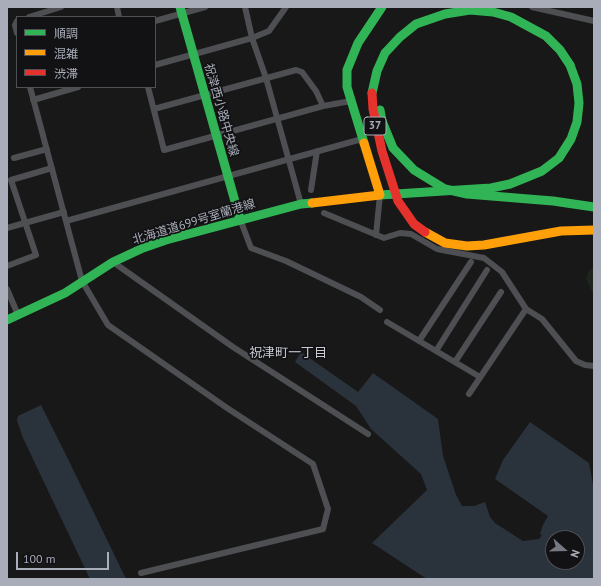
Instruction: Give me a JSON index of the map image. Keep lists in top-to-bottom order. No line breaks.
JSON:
{"streets":{"main road":["祝津西小路中央線","37","北海道道699号室蘭港線"]},"crossings":[["祝津西小路中央線","北海道道699号室蘭港線"],["37","北海道道699号室蘭港線"]],"districts":["祝津町一丁目"],"legend":["順調","混雑","渋滞"],"scale_bar":"100 m","north":"right"}
